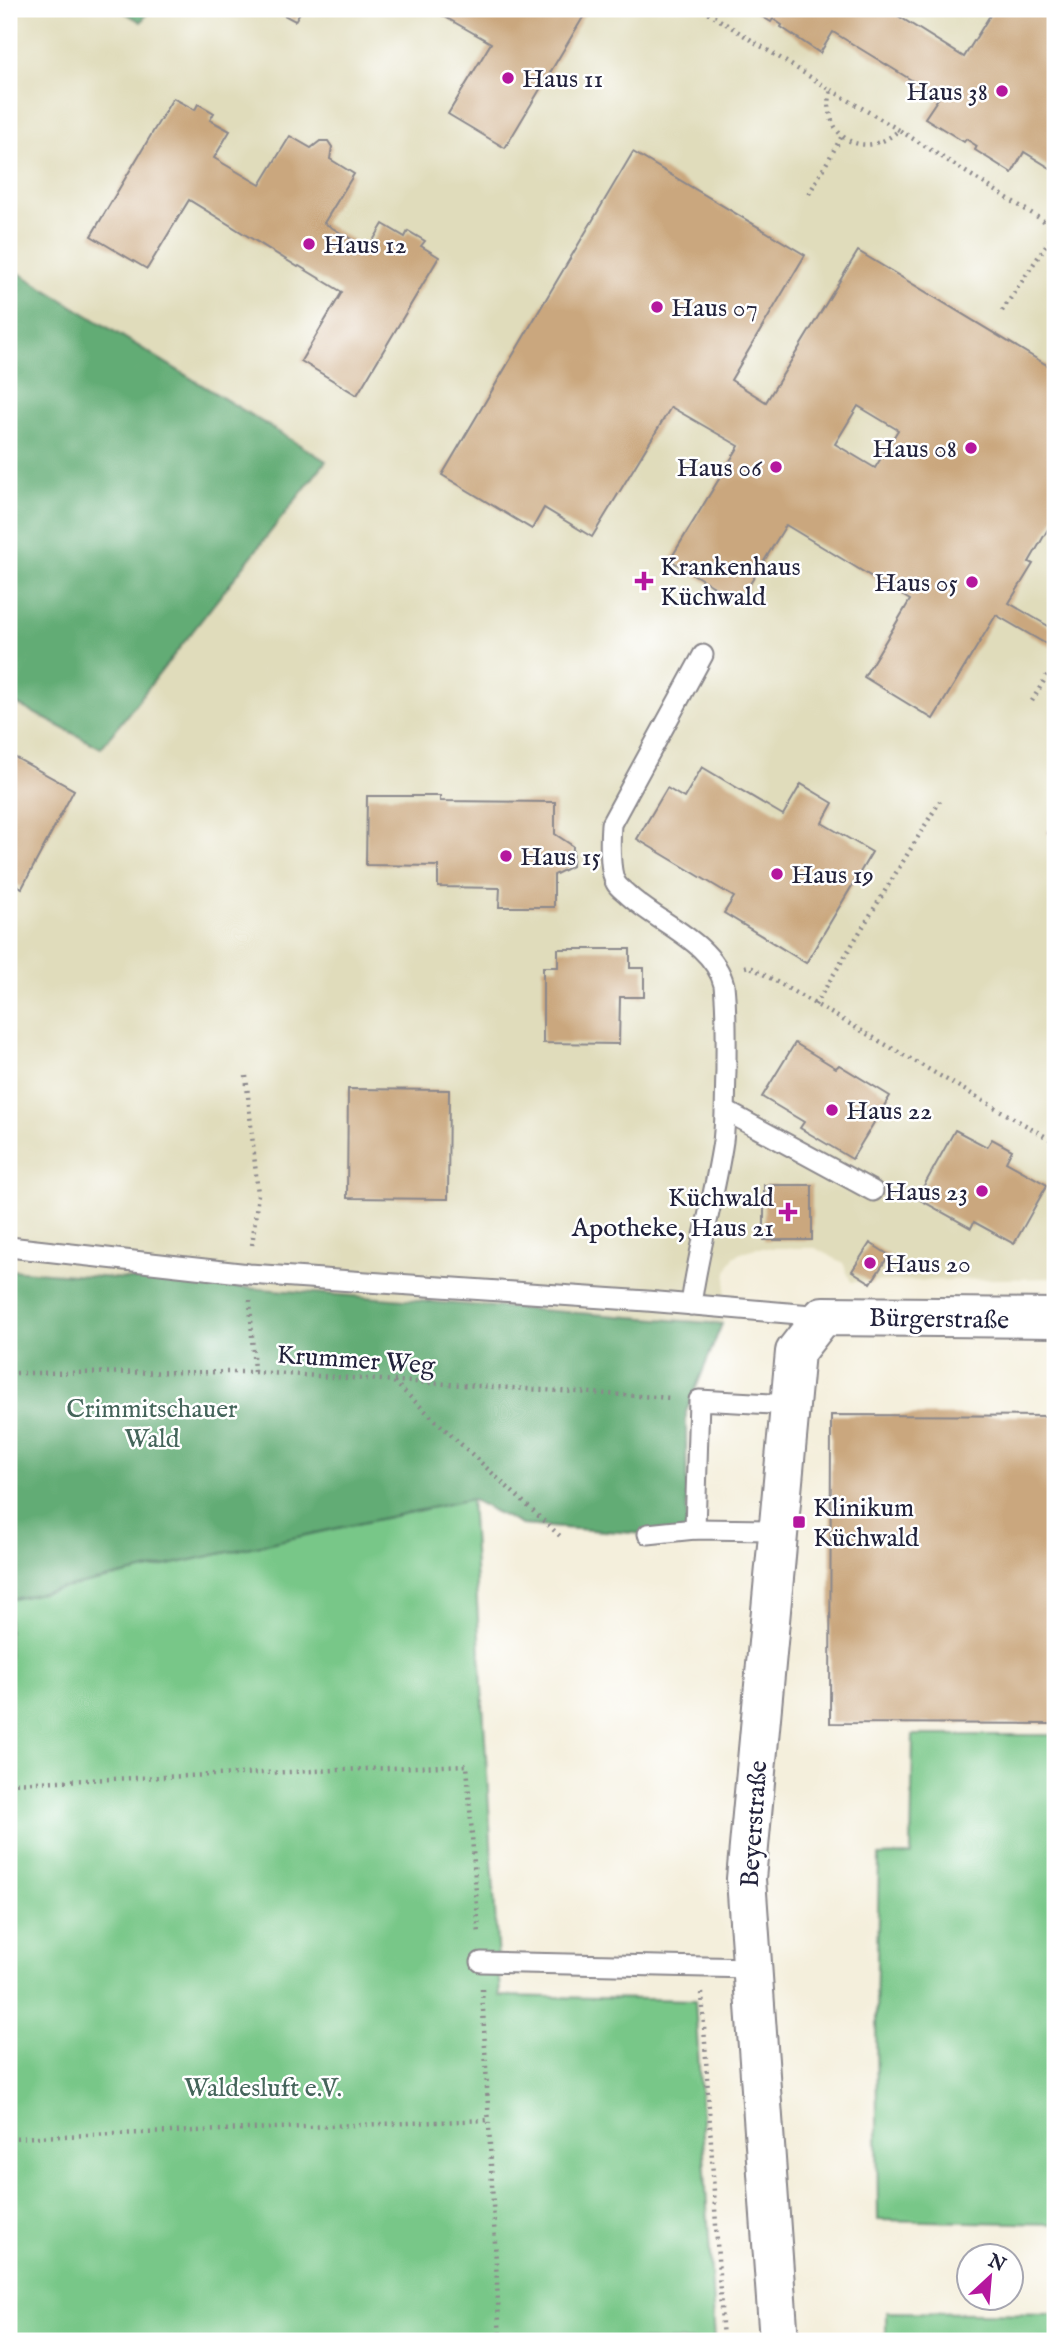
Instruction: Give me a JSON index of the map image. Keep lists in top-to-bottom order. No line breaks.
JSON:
{"streets":{"street":["Bürgerstraße","Beyerstraße"],"path":["Krummer Weg"]},"crossings":[["Bürgerstraße","Beyerstraße"]],"parks":["Crimmitschauer Wald","Waldesluft e.V."],"places":{"other":["Haus 11","Haus 38","Haus 12","Haus 07","Haus 08","Haus 06","Haus 05","Haus 15","Haus 19","Haus 22","Haus 23","Haus 20"],"health":["Krankenhaus Küchwald","Küchwald Apotheke, Haus 21"],"transit":["Klinikum Küchwald"]},"north":"top right"}
